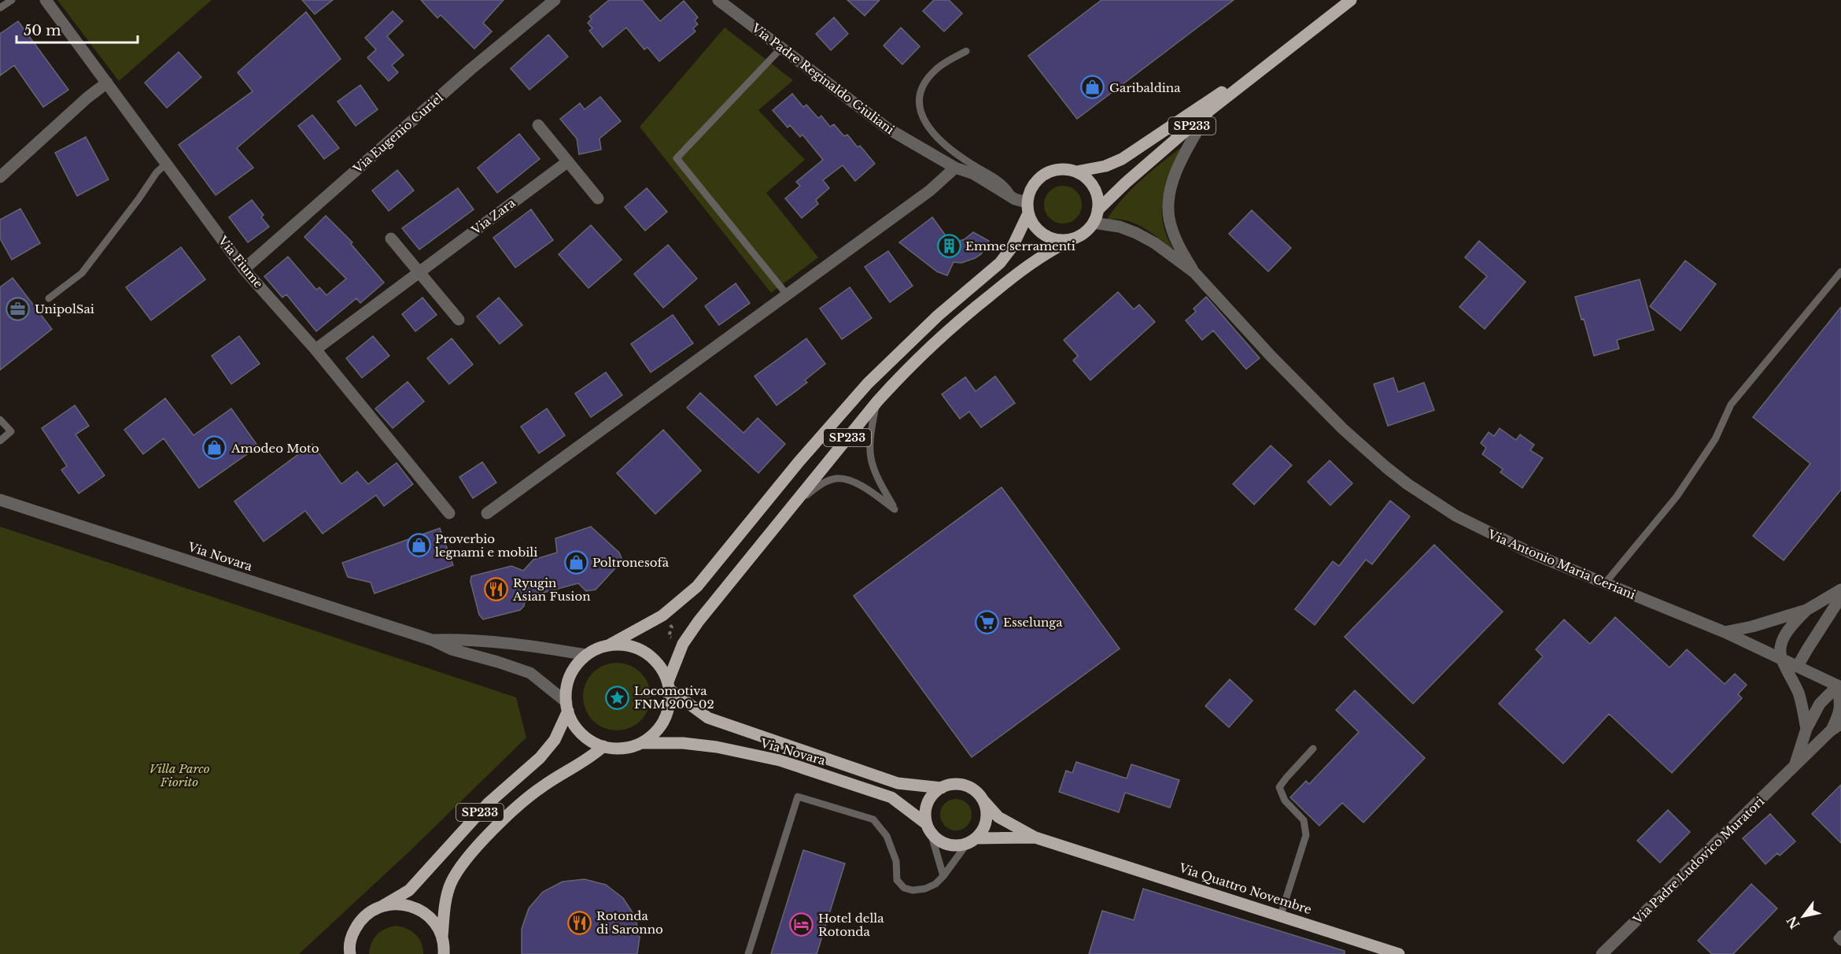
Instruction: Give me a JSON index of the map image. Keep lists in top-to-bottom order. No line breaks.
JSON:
{"streets":{"main road":["SP233","Via Novara","Via Quattro Novembre"],"street":["Via Padre Reginaldo Giuliani","Via Eugenio Curiel","Via Zara","Via Fiume","Via Antonio Maria Ceriani","Via Padre Ludovico Muratori"]},"crossings":[["SP233","Via Novara"],["Via Eugenio Curiel","Via Fiume"],["Via Zara","Via Fiume"],["Via Novara","Via Quattro Novembre"],["Via Antonio Maria Ceriani","Via Padre Ludovico Muratori"]],"parks":["Villa Parco Fiorito"],"places":{"shop":["Garibaldina","Amodeo Moto","Proverbio legnami e mobili","Poltronesofà"],"building":["Emme serramenti"],"office":["UnipolSai"],"restaurant":["Ryugin Asian Fusion","Rotonda di Saronno"],"supermarket":["Esselunga"],"place":["Locomotiva FNM 200-02"],"hotel":["Hotel della Rotonda"]},"scale_bar":"50 m","north":"bottom left"}
